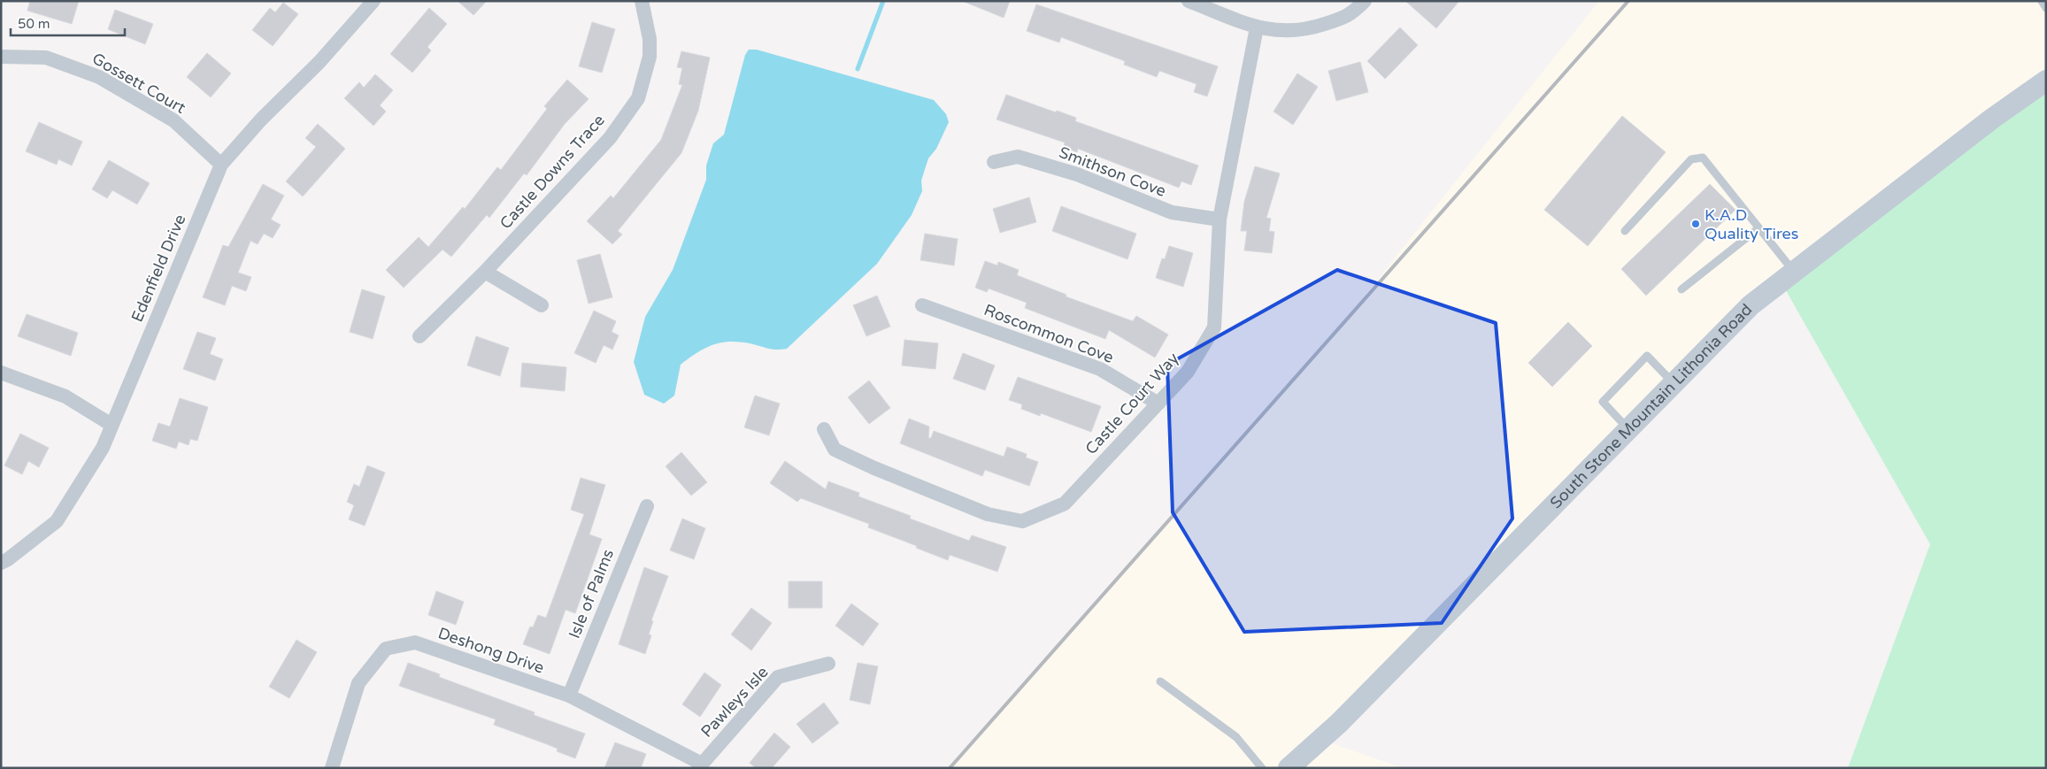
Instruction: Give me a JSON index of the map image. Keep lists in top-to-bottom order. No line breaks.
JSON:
{"streets":{"main road":["South Stone Mountain Lithonia Road"],"street":["Gossett Court","Castle Downs Trace","Smithson Cove","Edenfield Drive","Roscommon Cove","Castle Court Way","Isle of Palms","Deshong Drive","Pawleys Isle"]},"crossings":[["Gossett Court","Edenfield Drive"],["Smithson Cove","Castle Court Way"],["Roscommon Cove","Castle Court Way"],["Isle of Palms","Deshong Drive"],["Deshong Drive","Pawleys Isle"]],"places":["K.A.D Quality Tires"],"scale_bar":"50 m"}
